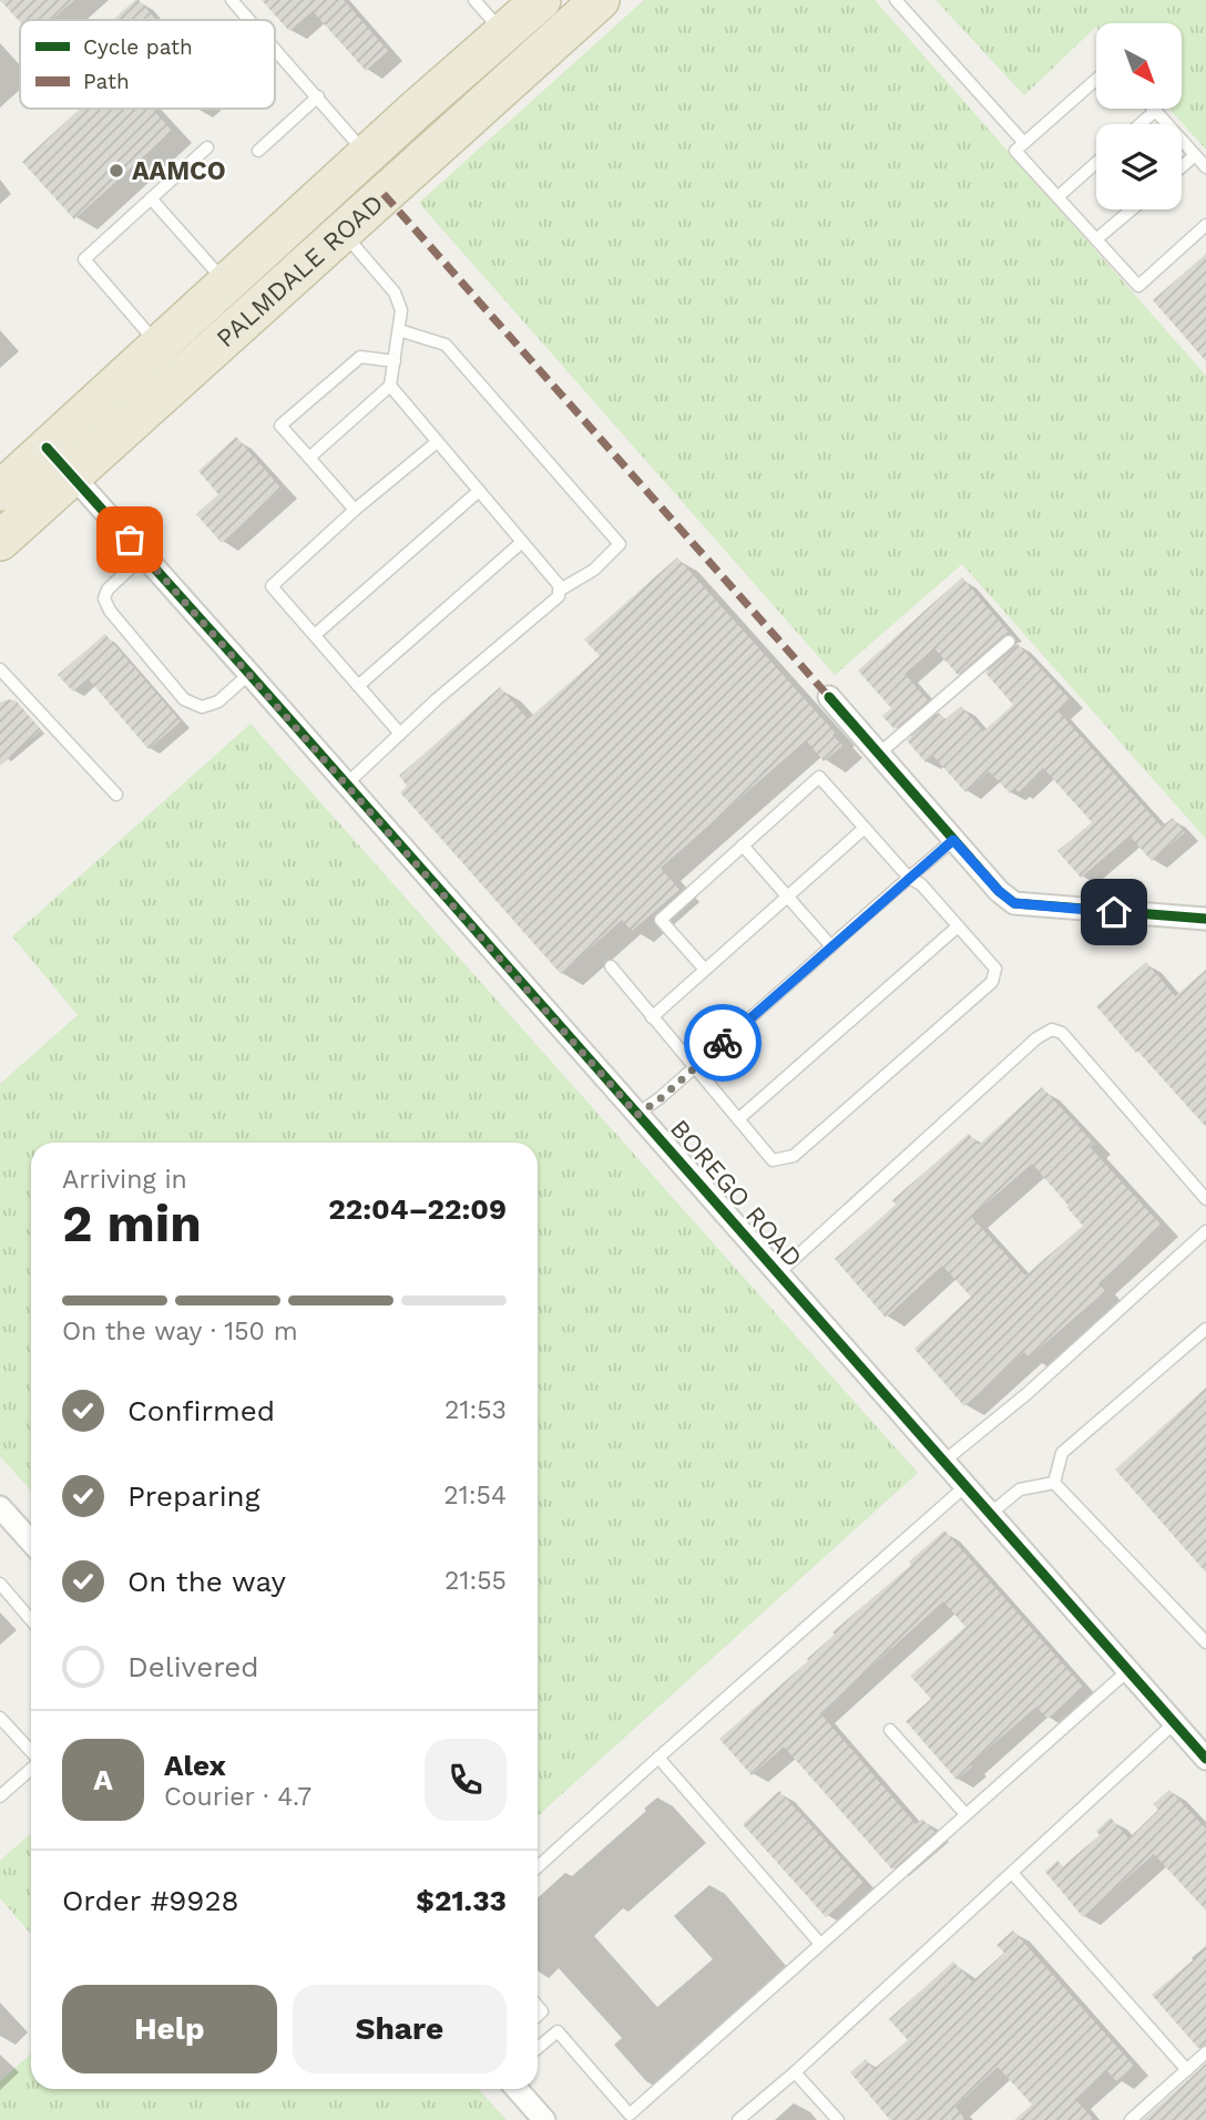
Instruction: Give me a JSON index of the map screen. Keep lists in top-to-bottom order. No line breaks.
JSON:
{"streets":{"highway":["PALMDALE ROAD"],"street":["BOREGO ROAD"]},"crossings":[["PALMDALE ROAD","BOREGO ROAD"]],"places":["AAMCO"],"legend":["Cycle path","Path"],"north":"bottom right","page":{"heading":["2 min","Arriving in","22:04–22:09"],"panel":["Alex","Courier · 4.7","Order #9928","$21.33"],"bar":"On the way · 150 m","list":[["Confirmed","21:53"],["Preparing","21:54"],["On the way","21:55"],"Delivered"],"round":"A","buttons":["Help","Share"]}}
